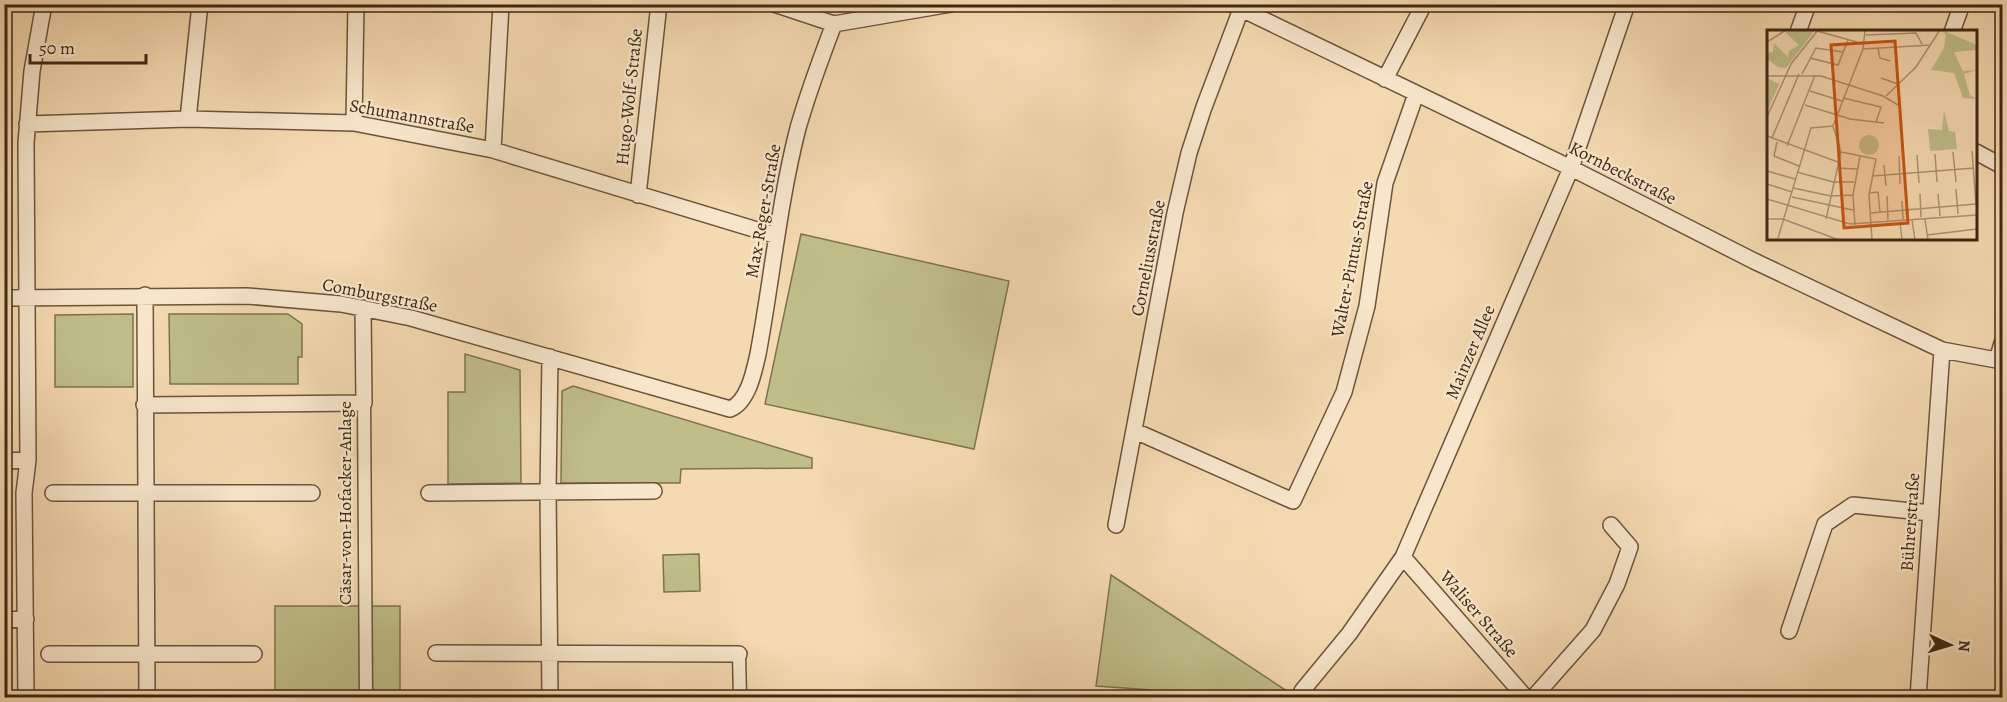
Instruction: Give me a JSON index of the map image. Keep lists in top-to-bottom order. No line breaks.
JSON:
{"streets":{"street":["Hugo-Wolf-Straße","Schumannstraße","Kornbeckstraße","Max-Reger-Straße","Corneliusstraße","Walter-Pintus-Straße","Comburgstraße","Mainzer Allee","Cäsar-von-Hofacker-Anlage","Bührerstraße","Waliser Straße"]},"crossings":[["Hugo-Wolf-Straße","Schumannstraße"],["Schumannstraße","Max-Reger-Straße"],["Kornbeckstraße","Corneliusstraße"],["Kornbeckstraße","Walter-Pintus-Straße"],["Kornbeckstraße","Mainzer Allee"],["Kornbeckstraße","Bührerstraße"],["Max-Reger-Straße","Comburgstraße"],["Corneliusstraße","Walter-Pintus-Straße"],["Comburgstraße","Cäsar-von-Hofacker-Anlage"],["Mainzer Allee","Waliser Straße"]],"scale_bar":"50 m","north":"right"}
